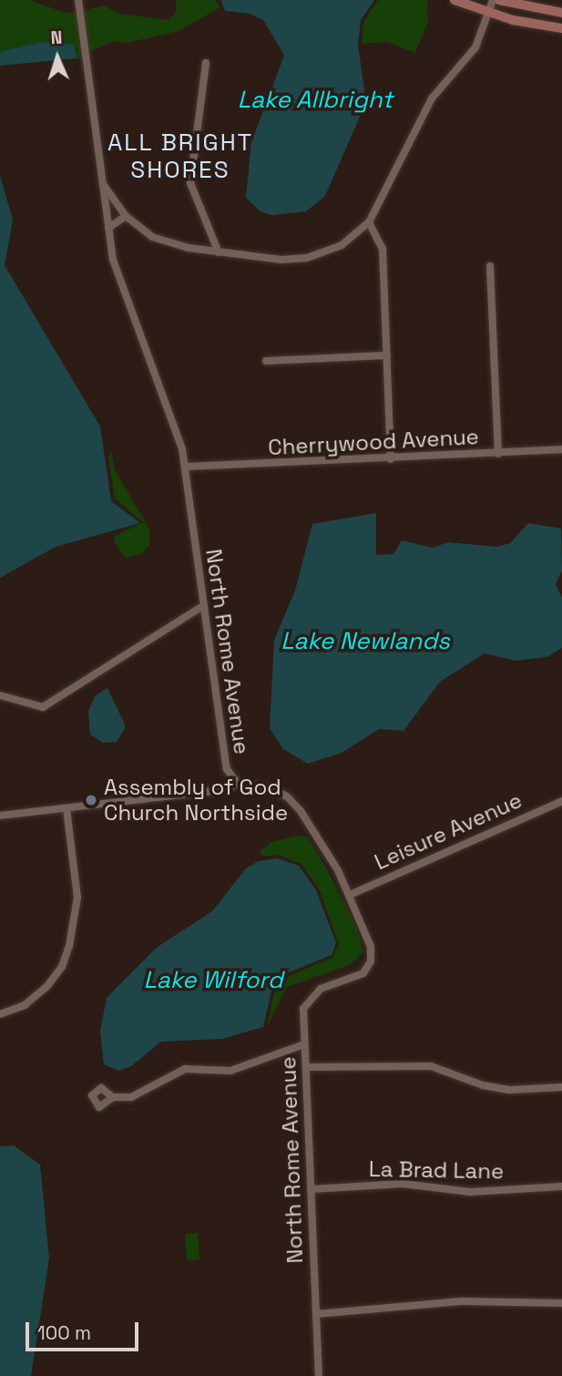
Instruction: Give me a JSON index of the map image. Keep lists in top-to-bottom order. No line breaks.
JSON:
{"streets":{"street":["Cherrywood Avenue","North Rome Avenue","Leisure Avenue","La Brad Lane"]},"crossings":[["Cherrywood Avenue","North Rome Avenue"],["North Rome Avenue","Leisure Avenue"],["North Rome Avenue","La Brad Lane"]],"districts":["ALL BRIGHT SHORES"],"water":["Lake Allbright","Lake Newlands","Lake Wilford"],"places":["Assembly of God Church Northside"],"scale_bar":"100 m","north":"top"}
